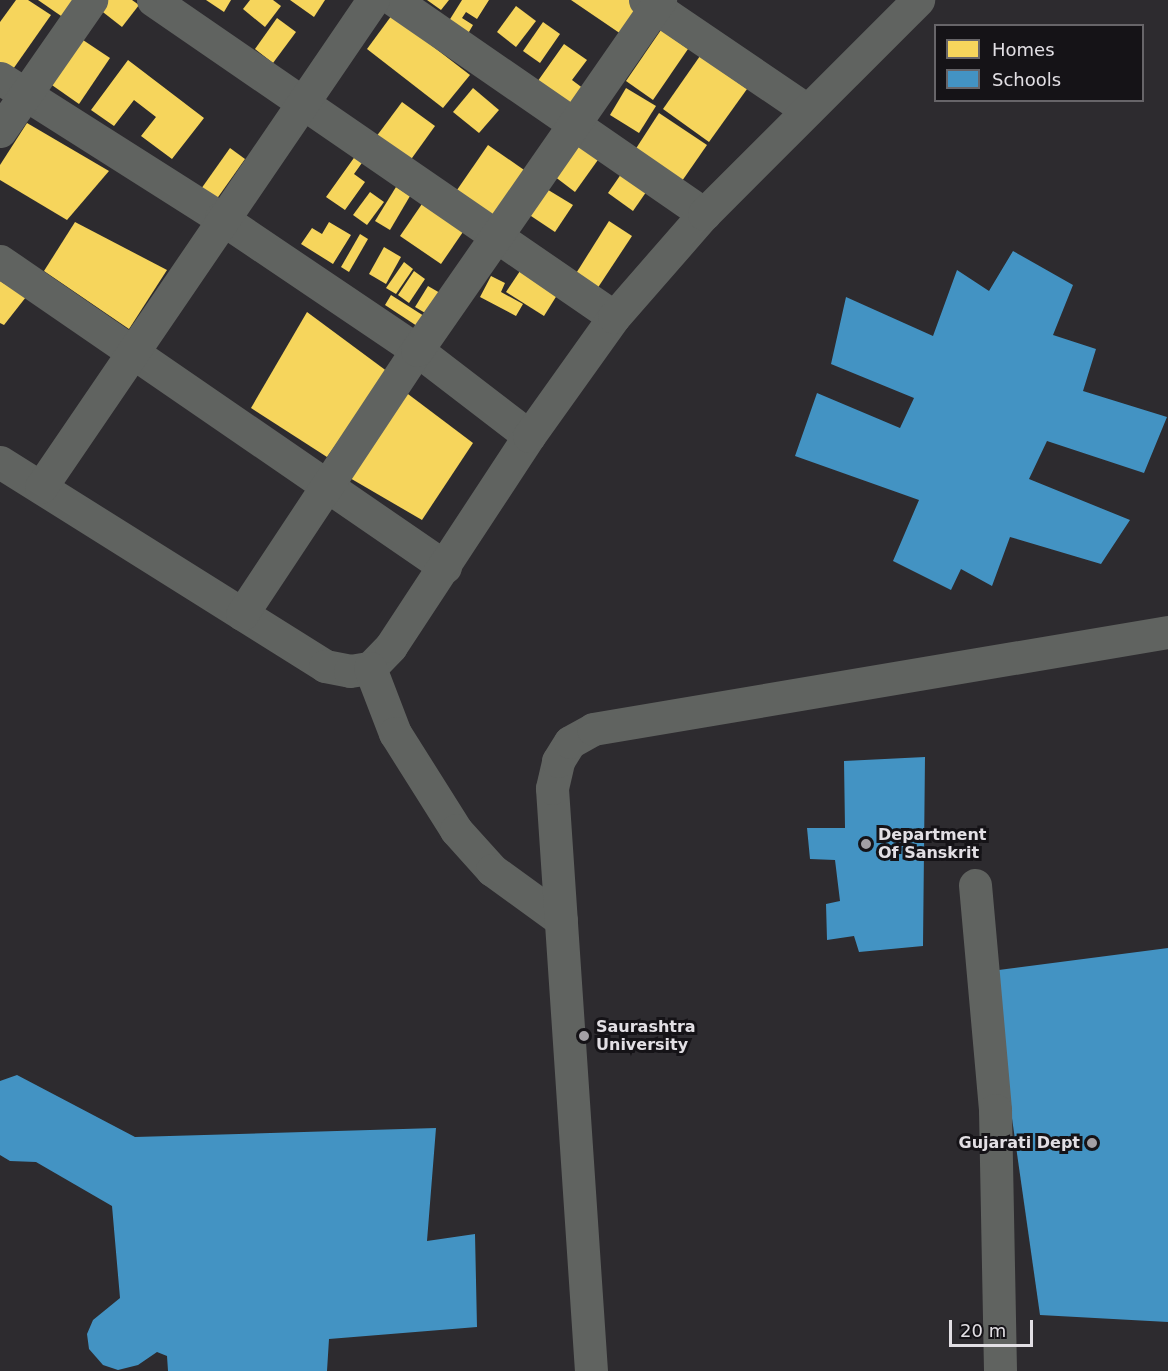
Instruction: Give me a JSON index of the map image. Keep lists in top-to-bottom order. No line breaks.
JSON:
{"places":["Department Of Sanskrit","Saurashtra University","Gujarati Dept"],"legend":["Homes","Schools"],"scale_bar":"20 m"}
